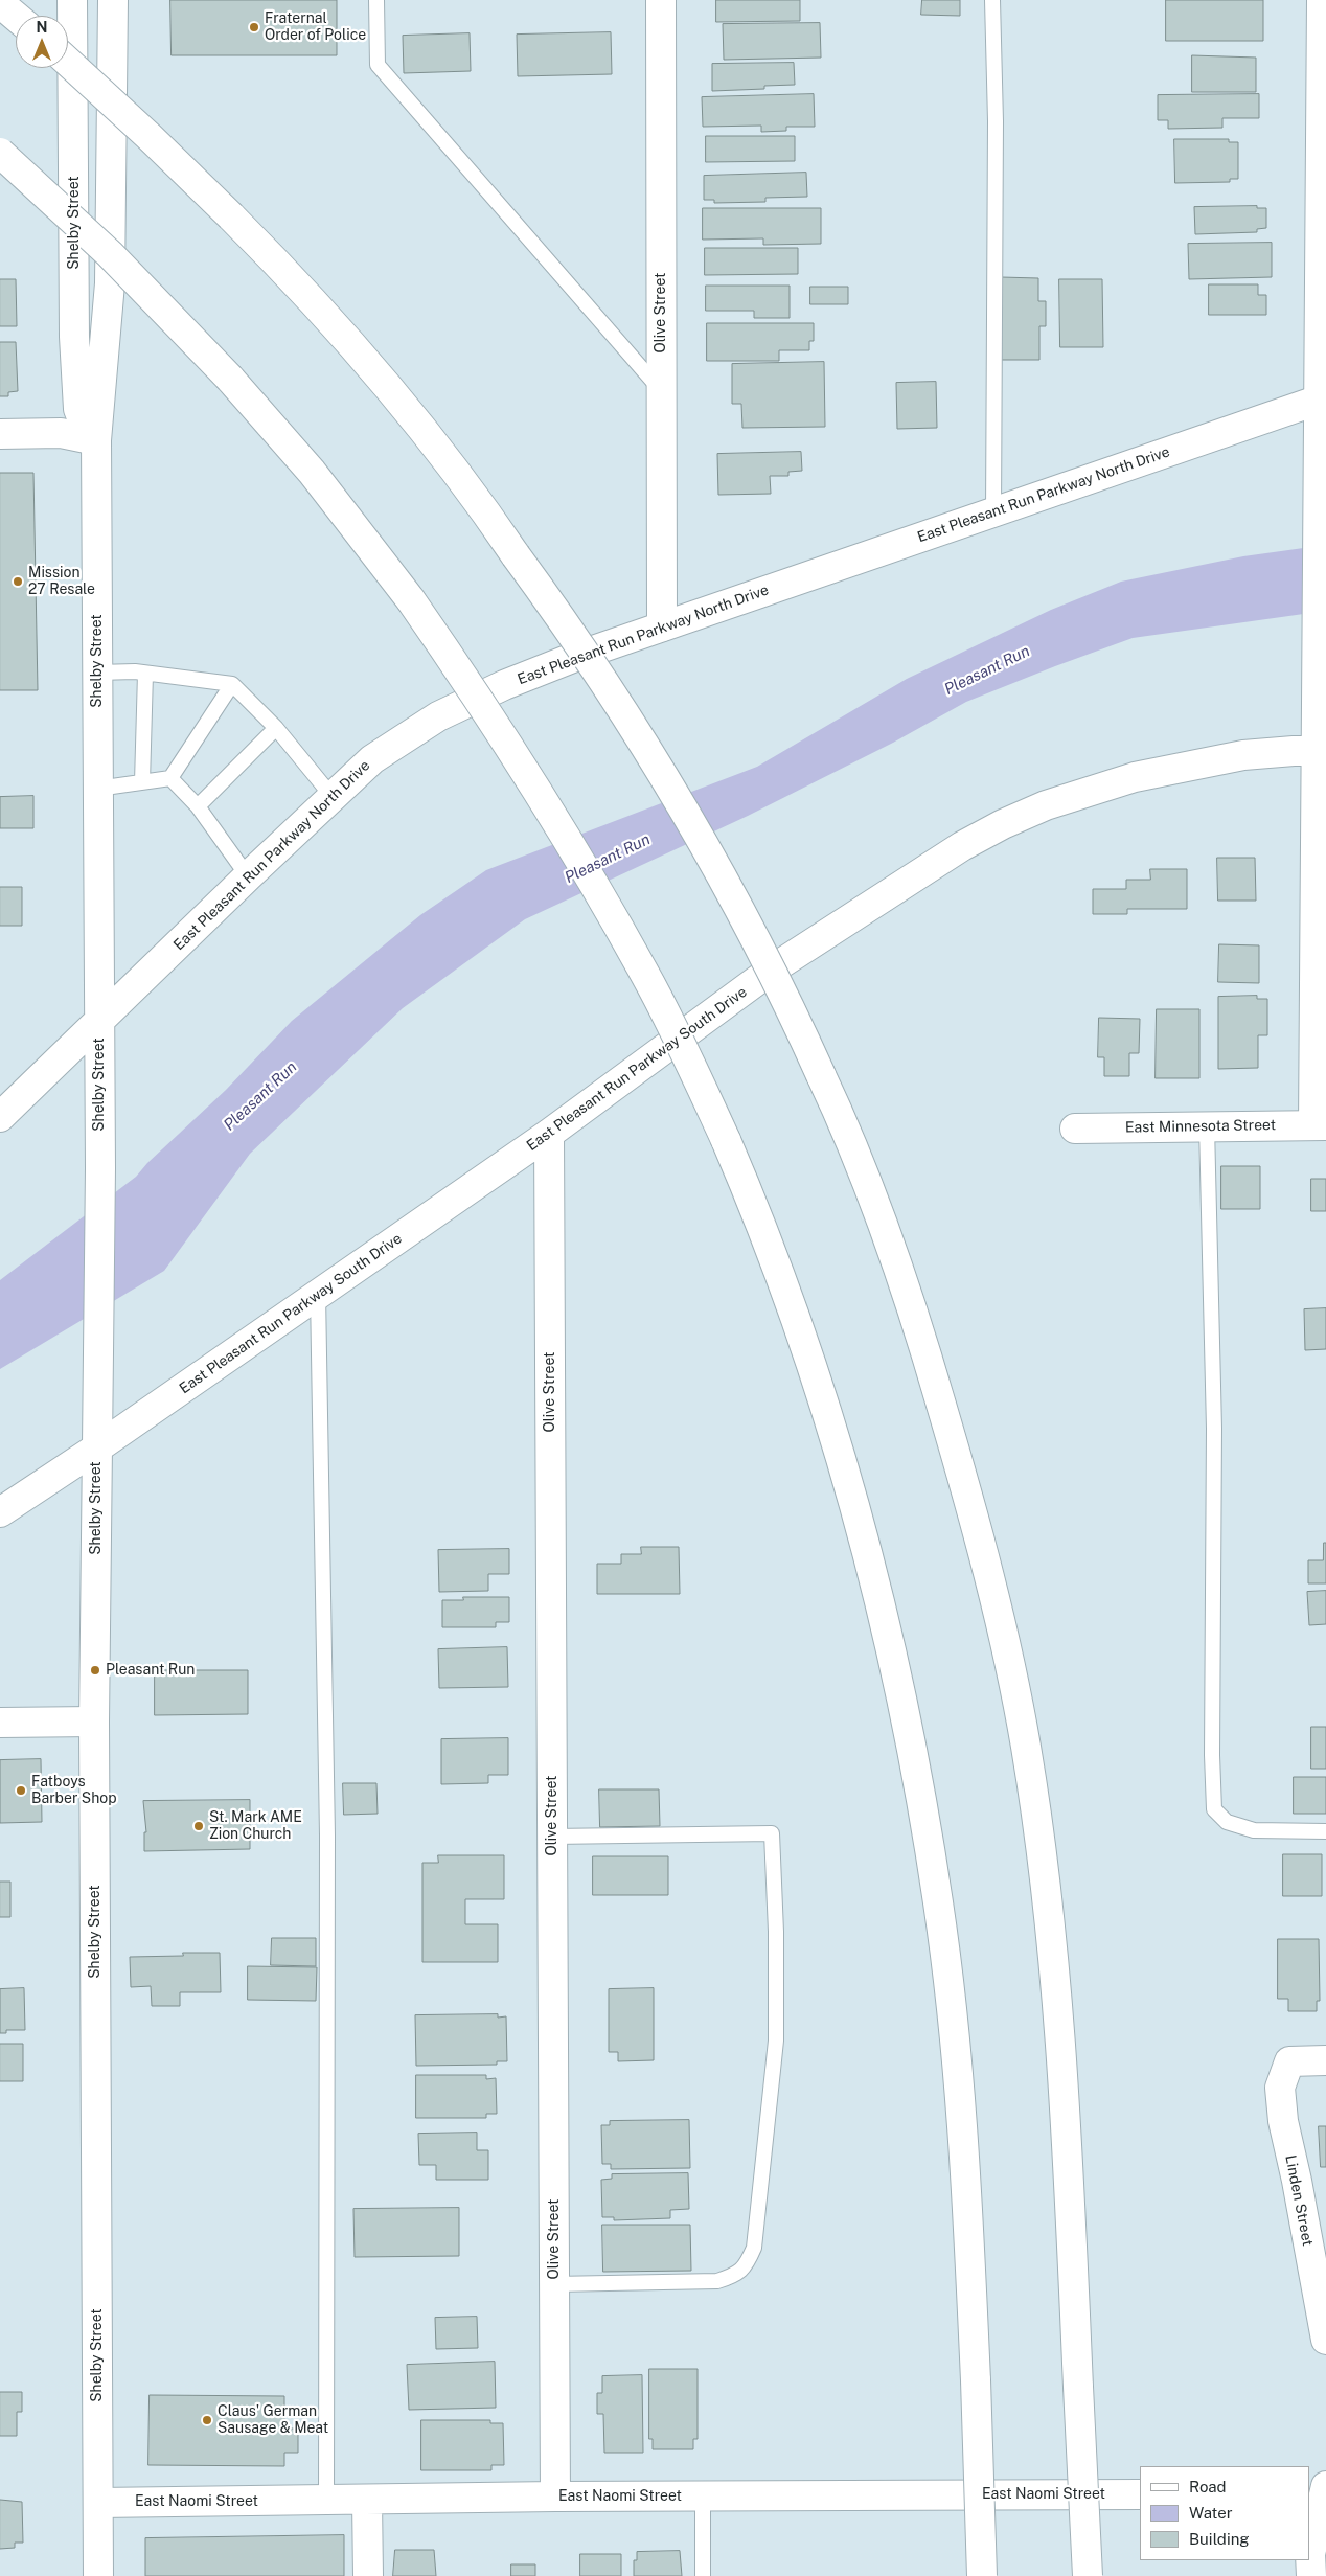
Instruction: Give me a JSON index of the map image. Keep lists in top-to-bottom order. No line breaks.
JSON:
{"streets":{"main road":["Shelby Street","Olive Street","East Pleasant Run Parkway North Drive","East Pleasant Run Parkway South Drive","East Minnesota Street","Linden Street","East Naomi Street"]},"crossings":[["Shelby Street","East Pleasant Run Parkway North Drive"],["Shelby Street","East Pleasant Run Parkway South Drive"],["Shelby Street","East Naomi Street"],["Olive Street","East Pleasant Run Parkway North Drive"],["Olive Street","East Pleasant Run Parkway South Drive"],["Olive Street","East Naomi Street"]],"water":["Pleasant Run"],"places":["Fraternal Order of Police","Mission 27 Resale","Pleasant Run","Fatboys Barber Shop","St. Mark AME Zion Church","Claus' German Sausage & Meat"],"legend":["Road","Water","Building"],"north":"top"}
